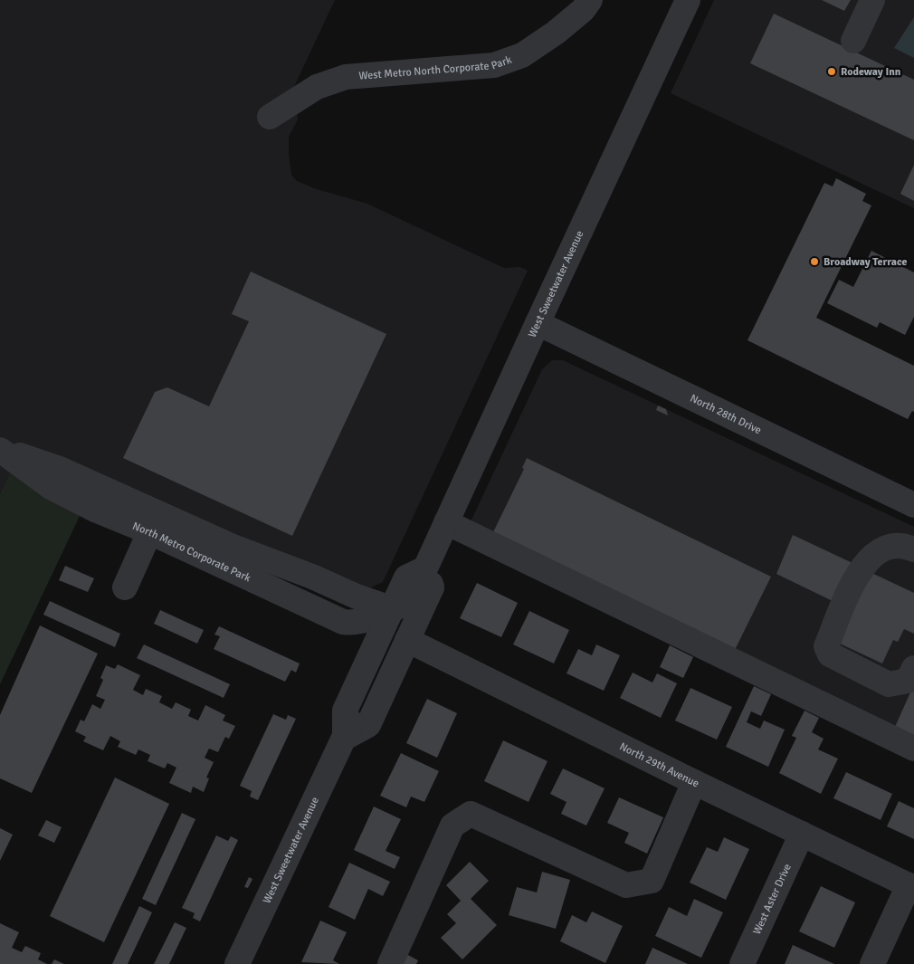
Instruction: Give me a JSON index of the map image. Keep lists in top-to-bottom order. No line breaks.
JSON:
{"streets":{"street":["West Metro North Corporate Park","West Sweetwater Avenue","North 28th Drive","North Metro Corporate Park","North 29th Avenue","West Aster Drive"]},"crossings":[["West Sweetwater Avenue","North 28th Drive"],["West Sweetwater Avenue","North Metro Corporate Park"],["West Sweetwater Avenue","North 29th Avenue"],["North 29th Avenue","West Aster Drive"]],"places":["Rodeway Inn","Broadway Terrace"]}
